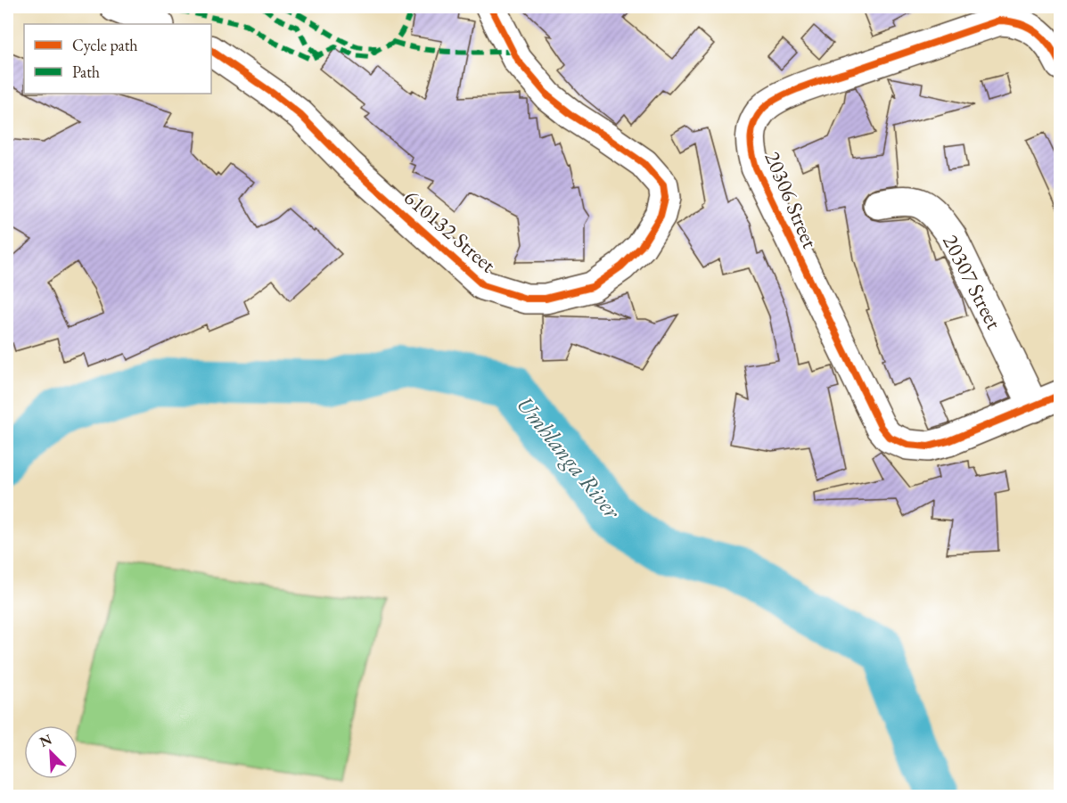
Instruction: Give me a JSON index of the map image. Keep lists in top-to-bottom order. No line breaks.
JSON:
{"streets":{"street":["20306 Street","610132 Street","20307 Street"]},"crossings":[["20306 Street","20307 Street"]],"water":["Umhlanga River"],"legend":["Cycle path","Path"],"north":"top left"}
